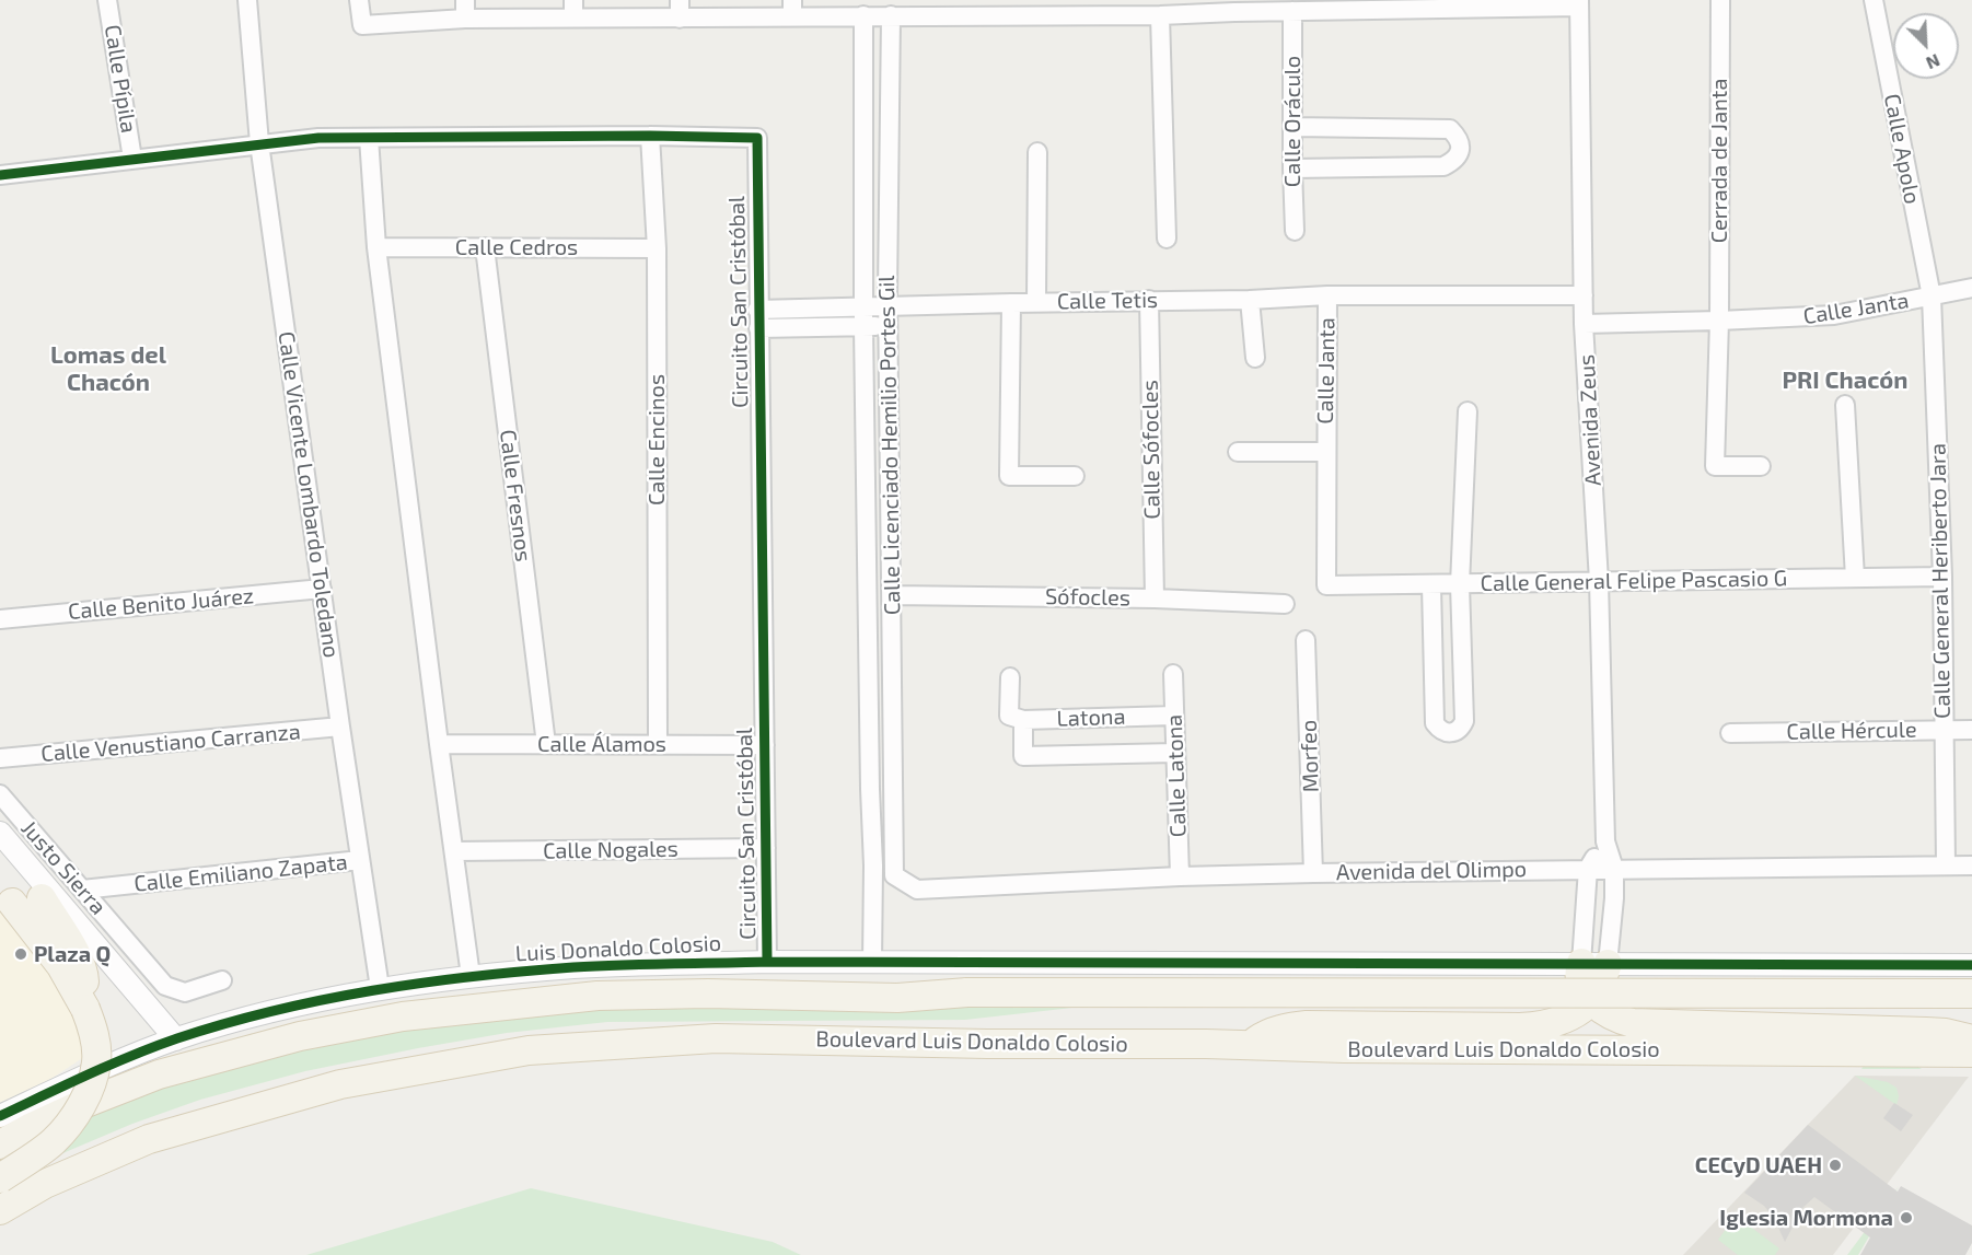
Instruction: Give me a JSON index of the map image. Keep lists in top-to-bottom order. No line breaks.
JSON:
{"streets":{"main road":["Boulevard Luis Donaldo Colosio"],"street":["Calle Pípila","Calle Oráculo","Calle Apolo","Cerrada de Janta","Calle Cedros","Calle Tetis","Circuito San Cristóbal","Calle Janta","Avenida Zeus","Calle Encinos","Calle Licenciado Hemilio Portes Gil","Calle Sófocles","Calle Vicente Lombardo Toledano","Calle Fresnos","Calle General Felipe Pascasio G","Calle General Heriberto Jara","Sófocles","Calle Benito Juárez","Latona","Calle Hércule","Calle Venustiano Carranza","Calle Álamos","Morfeo","Calle Latona","Calle Nogales","Justo Sierra","Avenida del Olimpo","Calle Emiliano Zapata","Luis Donaldo Colosio"]},"crossings":[["Calle Pípila","Circuito San Cristóbal"],["Calle Apolo","Calle Janta"],["Calle Apolo","Calle General Heriberto Jara"],["Cerrada de Janta","Calle Janta"],["Calle Cedros","Calle Encinos"],["Calle Cedros","Calle Fresnos"],["Calle Tetis","Circuito San Cristóbal"],["Calle Tetis","Calle Janta"],["Calle Tetis","Calle Licenciado Hemilio Portes Gil"],["Calle Tetis","Calle Sófocles"],["Circuito San Cristóbal","Calle Encinos"],["Circuito San Cristóbal","Calle Vicente Lombardo Toledano"],["Circuito San Cristóbal","Calle Álamos"],["Circuito San Cristóbal","Calle Nogales"],["Circuito San Cristóbal","Luis Donaldo Colosio"],["Calle Janta","Avenida Zeus"],["Calle Janta","Calle General Felipe Pascasio G"],["Calle Janta","Calle General Heriberto Jara"],["Avenida Zeus","Calle General Felipe Pascasio G"],["Avenida Zeus","Avenida del Olimpo"],["Avenida Zeus","Luis Donaldo Colosio"],["Calle Encinos","Calle Álamos"],["Calle Licenciado Hemilio Portes Gil","Sófocles"],["Calle Licenciado Hemilio Portes Gil","Avenida del Olimpo"],["Calle Sófocles","Sófocles"],["Calle Vicente Lombardo Toledano","Calle Benito Juárez"],["Calle Vicente Lombardo Toledano","Calle Venustiano Carranza"],["Calle Vicente Lombardo Toledano","Calle Emiliano Zapata"],["Calle Vicente Lombardo Toledano","Luis Donaldo Colosio"],["Calle Fresnos","Calle Álamos"],["Calle General Felipe Pascasio G","Calle General Heriberto Jara"],["Calle General Heriberto Jara","Calle Hércule"],["Calle General Heriberto Jara","Avenida del Olimpo"],["Latona","Calle Latona"],["Morfeo","Avenida del Olimpo"],["Calle Latona","Avenida del Olimpo"],["Justo Sierra","Calle Emiliano Zapata"]],"districts":["Lomas del Chacón","PRI Chacón"],"places":["Plaza Q","CECyD UAEH","Iglesia Mormona"],"north":"bottom right"}
